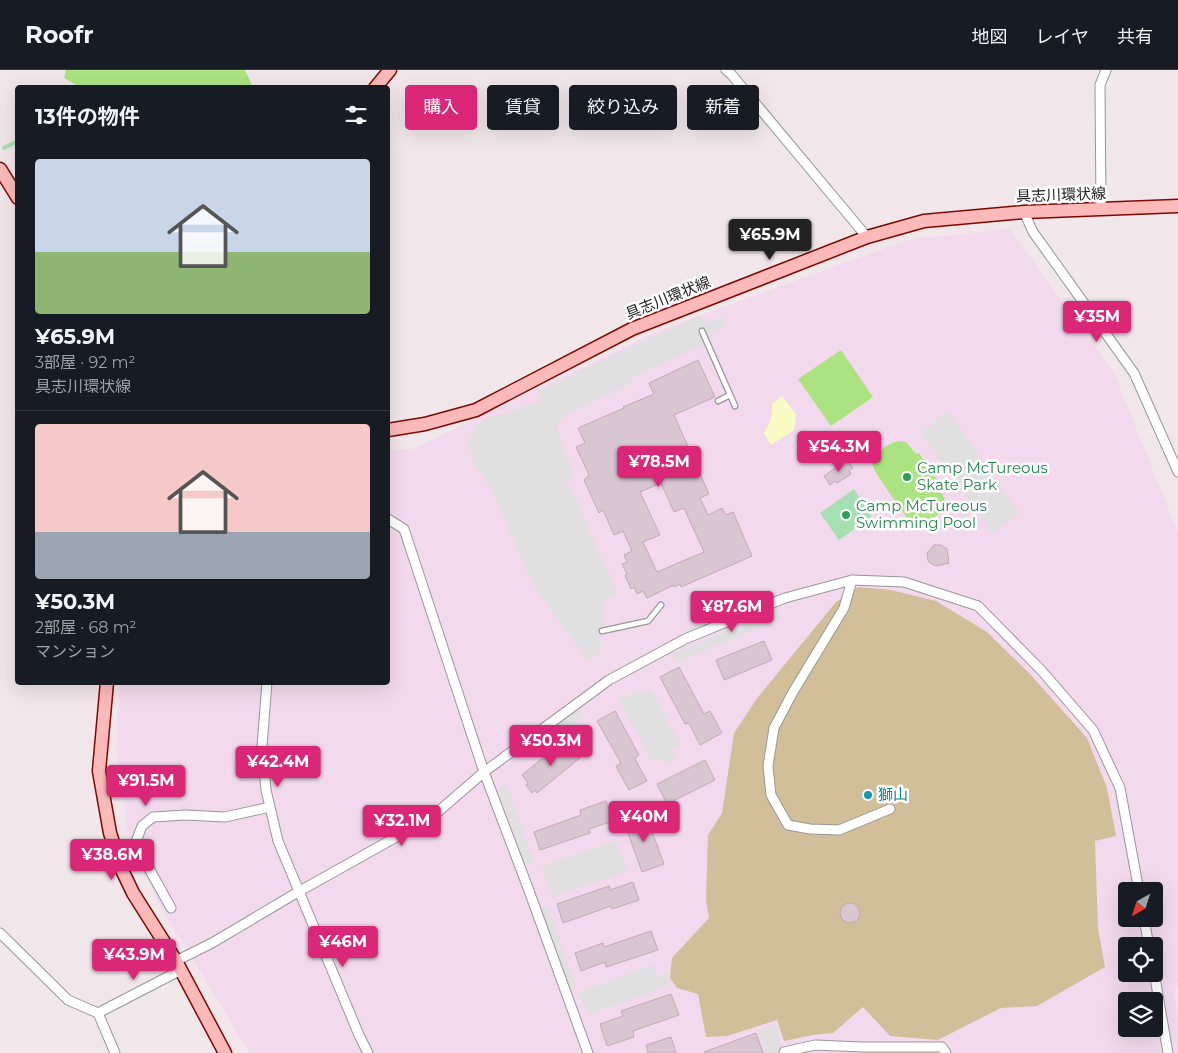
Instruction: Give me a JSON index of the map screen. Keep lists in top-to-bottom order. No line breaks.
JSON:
{"streets":{"main road":["具志川環状線"]},"places":["Camp McTureous Skate Park","Camp McTureous Swimming Pool","獅山"],"north":"bottom left","page":{"header":"Roofr","nav":["地図","レイヤ","共有"],"chip":["購入","賃貸","絞り込み","新着"],"heading":"13件の物件","list":[{"name":"¥65.9M","note":"3部屋 · 92 m² · 具志川環状線"},{"name":"¥50.3M","note":"2部屋 · 68 m² · マンション"}],"price":["¥65.9M","¥35M","¥54.3M","¥78.5M","¥87.6M","¥50.3M","¥42.4M","¥91.5M","¥40M","¥32.1M","¥38.6M","¥46M","¥43.9M"]}}
